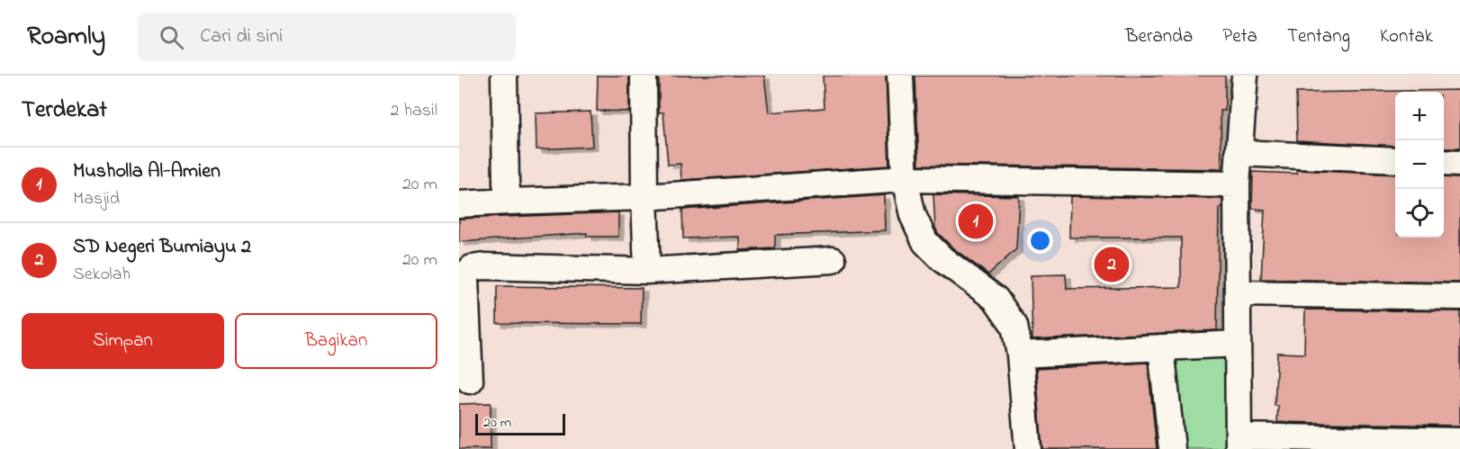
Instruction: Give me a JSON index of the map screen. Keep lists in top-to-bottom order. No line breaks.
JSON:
{"scale_bar":"20 m","page":{"header":"Roamly","search":"Cari di sini","nav":["Beranda","Peta","Tentang","Kontak"],"heading":["Terdekat","2 hasil"],"map_buttons":["+","−"],"list":[{"mark":"1","name":"Musholla Al-Amien","note":"Masjid","value":"20 m"},{"mark":"2","name":"SD Negeri Bumiayu 2","note":"Sekolah","value":"20 m"}],"pins":["1","2"],"buttons":["Simpan","Bagikan"],"scale":"20 m"}}
